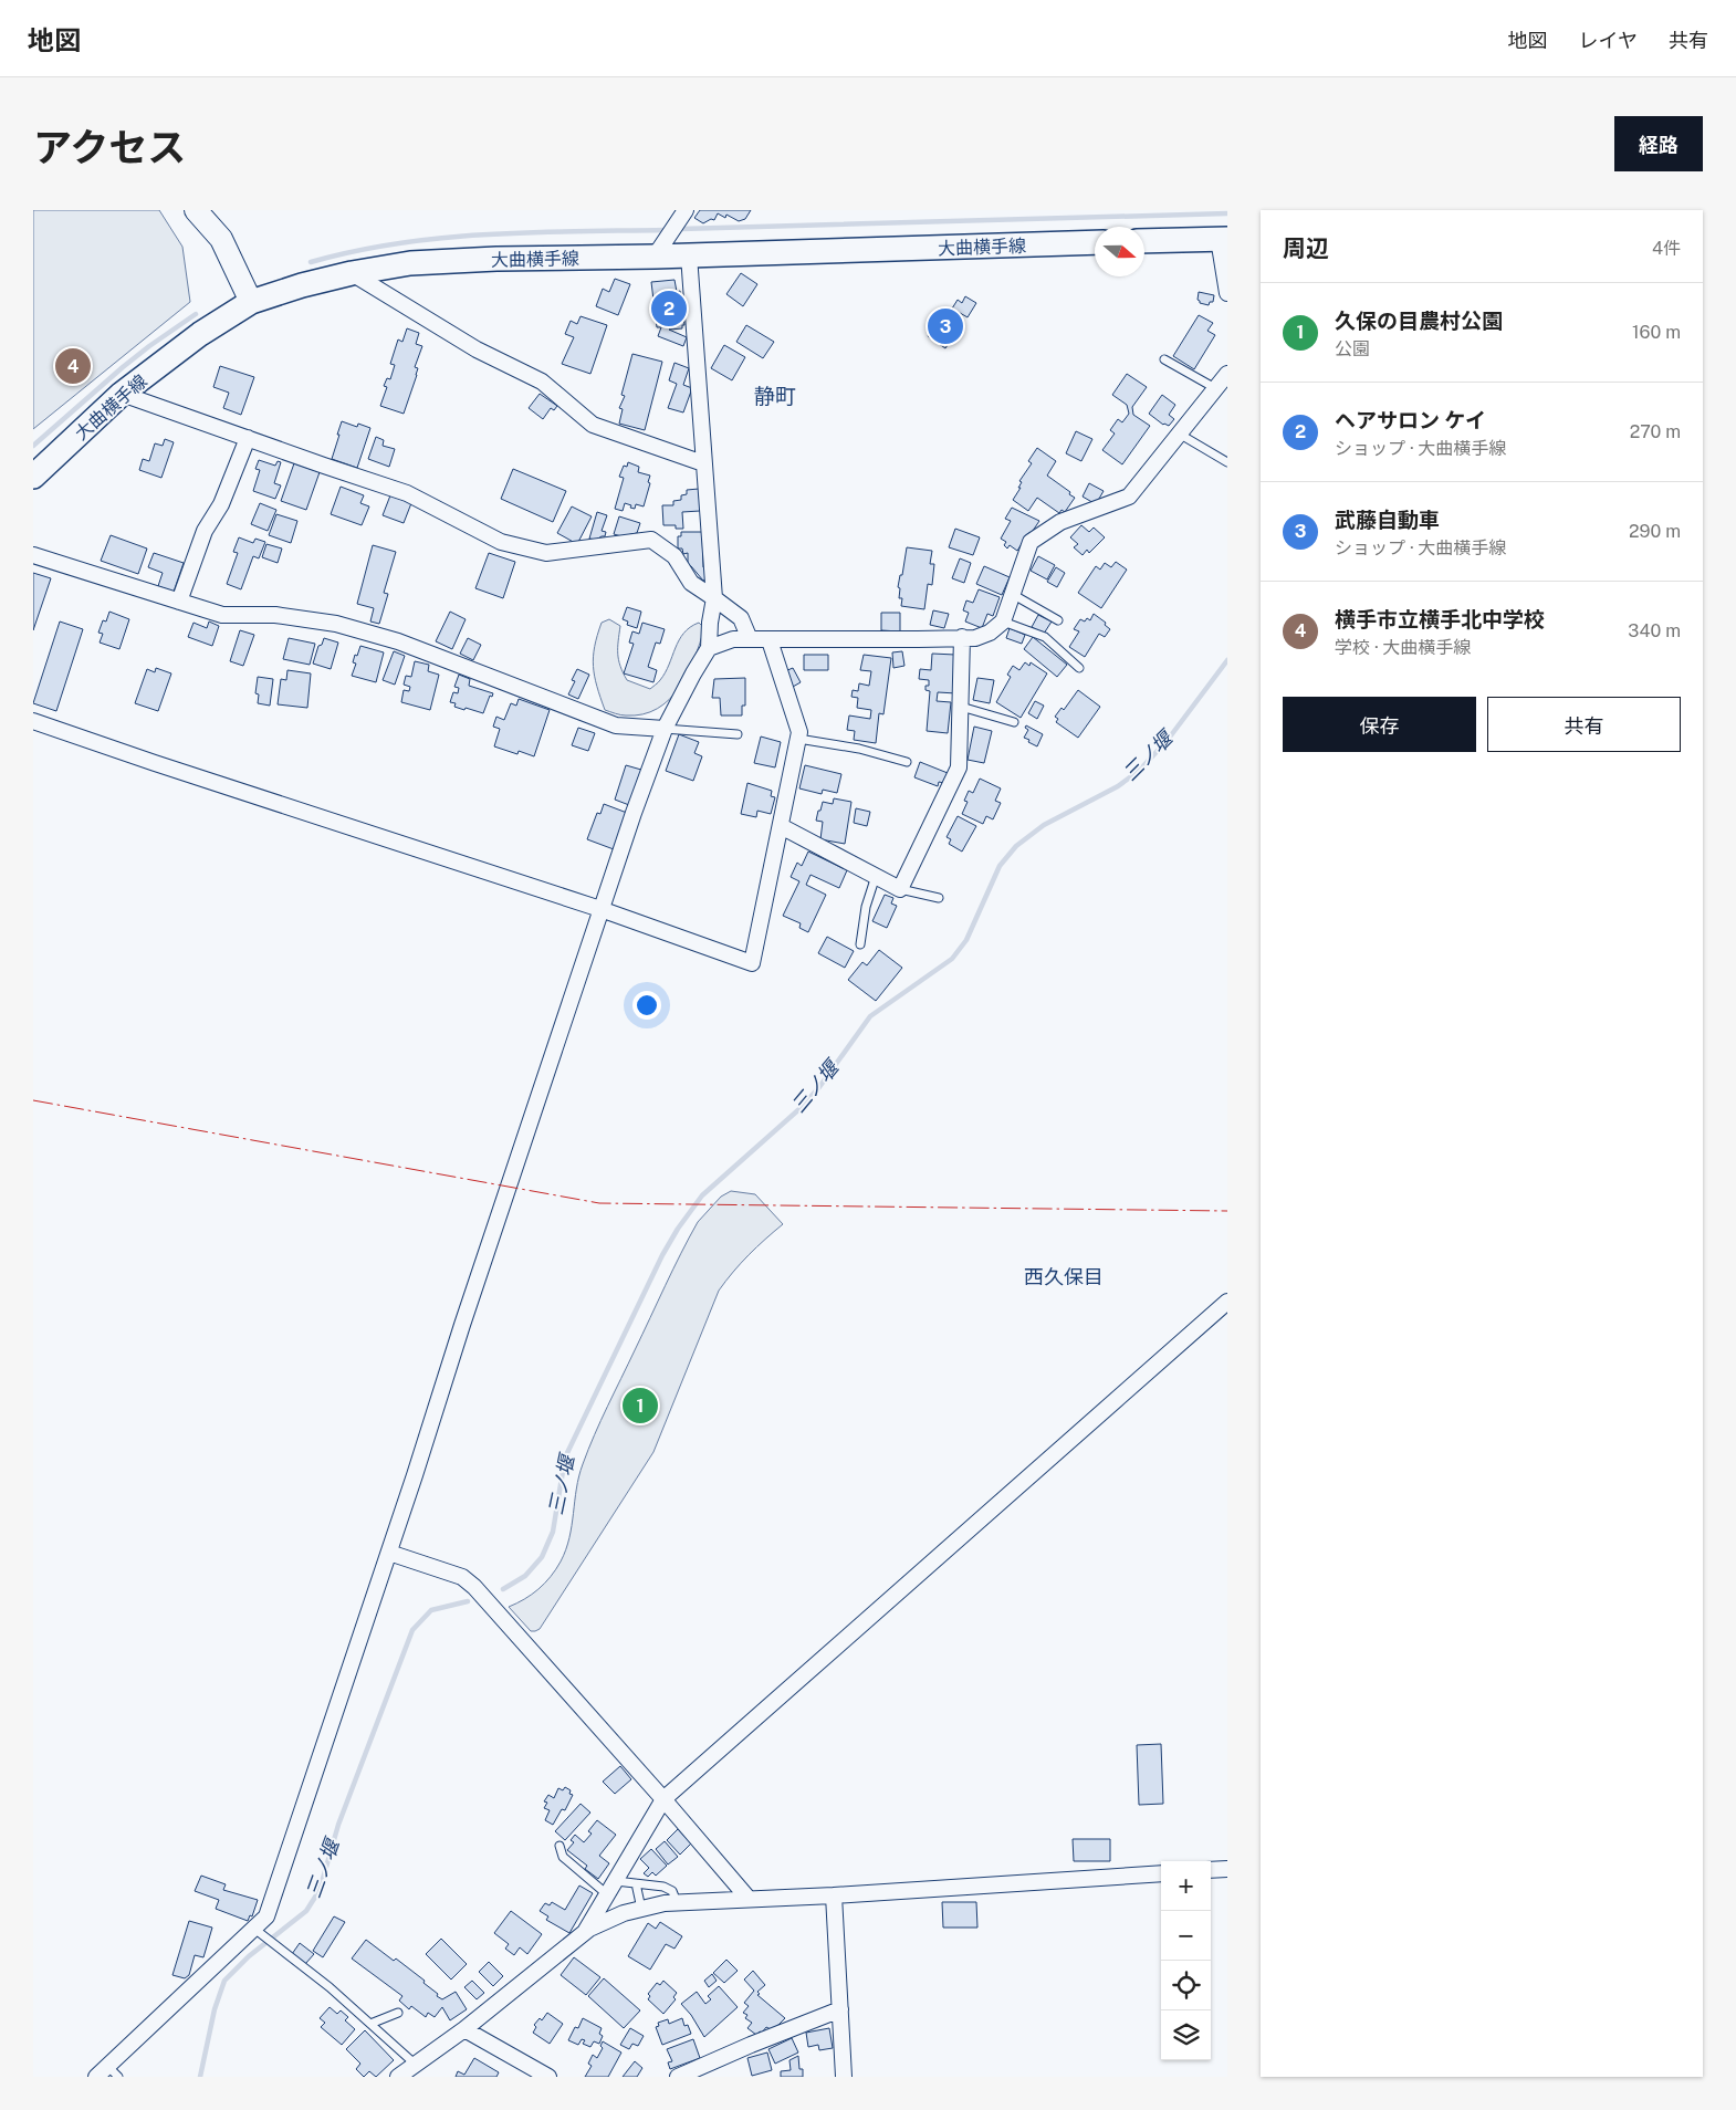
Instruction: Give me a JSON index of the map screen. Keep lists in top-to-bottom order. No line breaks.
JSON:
{"streets":{"main road":["大曲横手線"]},"districts":["静町","西久保目"],"water":["三ノ堰"],"north":"right","page":{"header":"地図","nav":["地図","レイヤ","共有"],"title":"アクセス","buttons":["経路",["保存","共有"]],"heading":["周辺","4件"],"list":[{"mark":"1","name":"久保の目農村公園","note":"公園","value":"160 m"},{"mark":"2","name":"ヘアサロン ケイ","note":"ショップ · 大曲横手線","value":"270 m"},{"mark":"3","name":"武藤自動車","note":"ショップ · 大曲横手線","value":"290 m"},{"mark":"4","name":"横手市立横手北中学校","note":"学校 · 大曲横手線","value":"340 m"}],"pins":["2","3","4","1"],"map_buttons":["+","−"]}}
